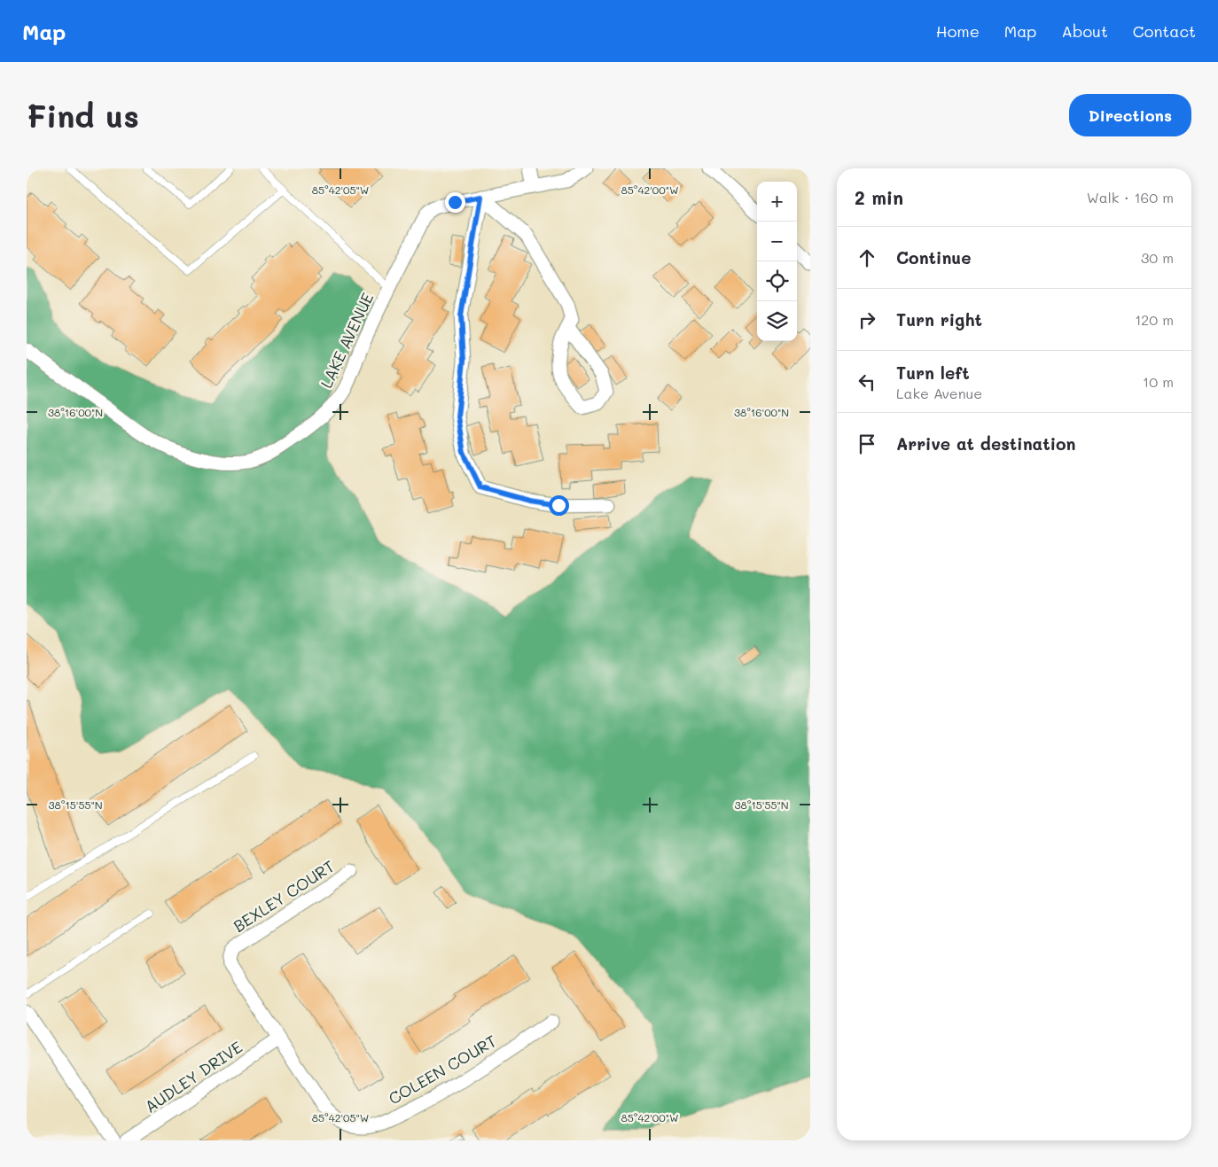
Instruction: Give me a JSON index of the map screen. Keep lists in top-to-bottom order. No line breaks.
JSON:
{"streets":{"street":["LAKE AVENUE","BEXLEY COURT","COLEEN COURT","AUDLEY DRIVE"]},"crossings":[["BEXLEY COURT","COLEEN COURT"],["BEXLEY COURT","AUDLEY DRIVE"],["COLEEN COURT","AUDLEY DRIVE"]],"page":{"header":"Map","nav":["Home","Map","About","Contact"],"buttons":"Directions","title":"Find us","heading":["2 min","Walk · 160 m"],"map_buttons":["+","−"],"list":[["Continue","30 m"],["Turn right","120 m"],["Turn left","Lake Avenue","10 m"],"Arrive at destination"]},"coordinates":["85°42'05\"W","85°42'00\"W","38°16'00\"N","38°15'55\"N"]}
